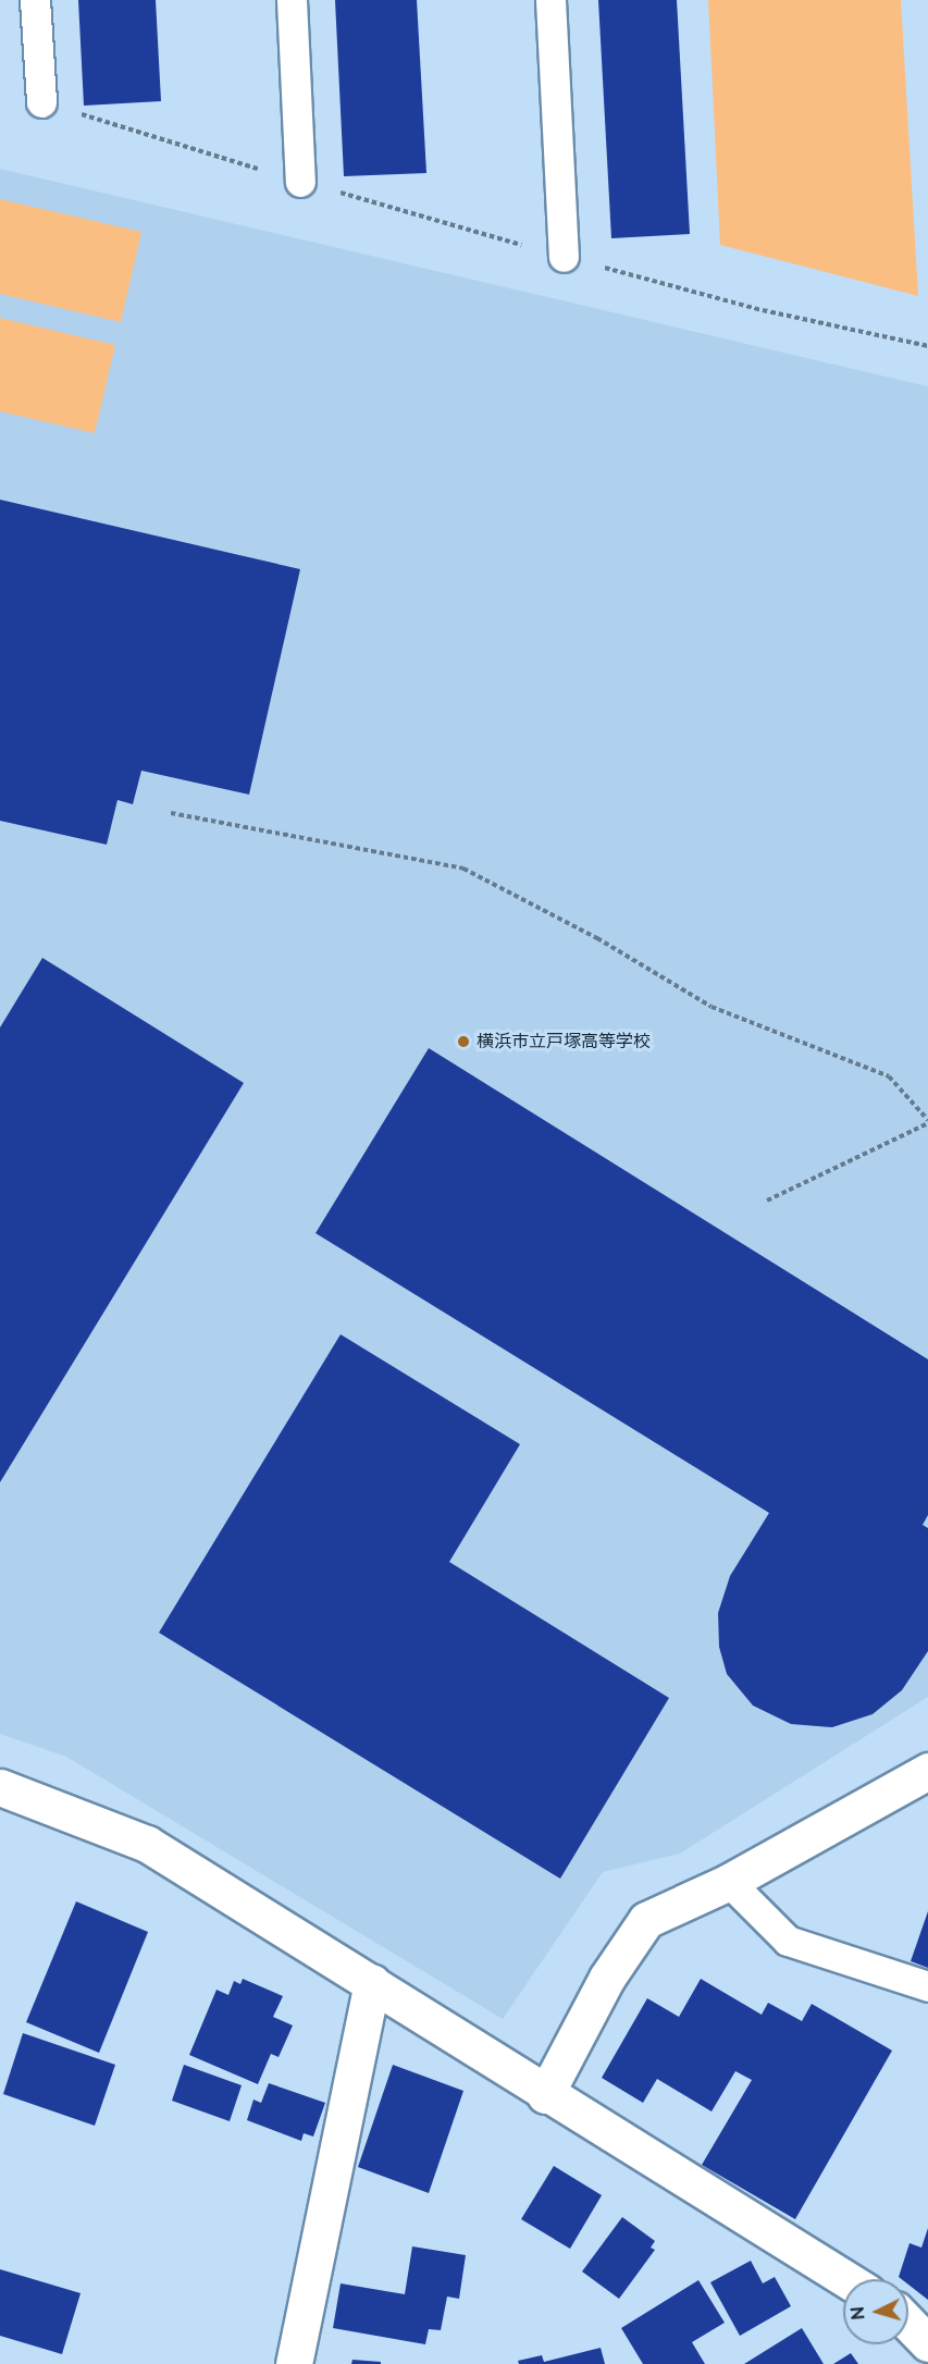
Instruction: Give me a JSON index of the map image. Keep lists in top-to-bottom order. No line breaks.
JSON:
{"places":["横浜市立戸塚高等学校"],"north":"left"}
